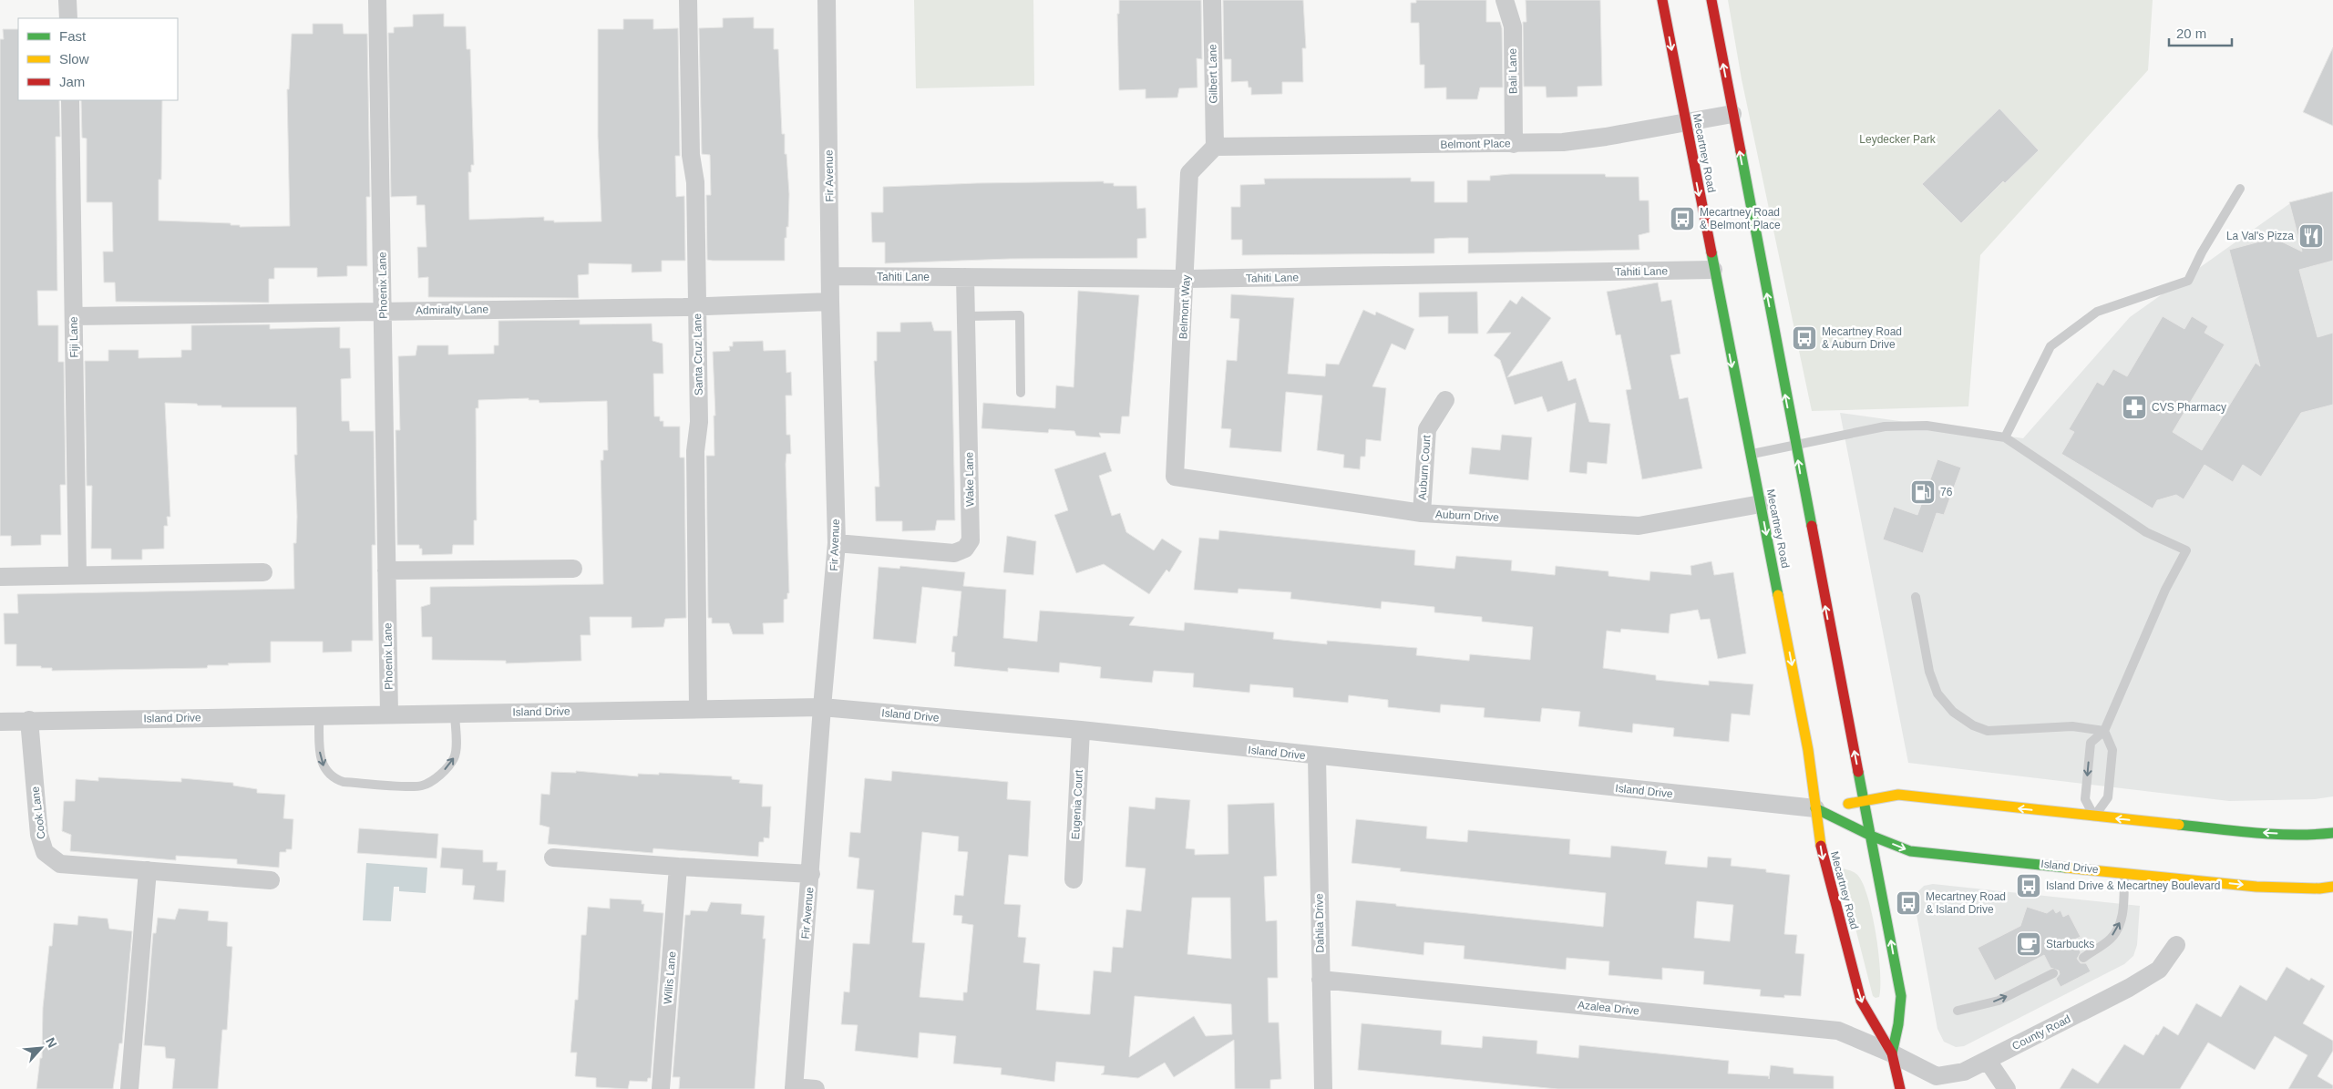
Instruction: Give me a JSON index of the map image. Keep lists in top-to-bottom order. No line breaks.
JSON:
{"streets":{"main road":["Mecartney Road","Island Drive"],"street":["Bali Lane","Gilbert Lane","Belmont Place","Fir Avenue","Tahiti Lane","Phoenix Lane","Belmont Way","Admiralty Lane","Fiji Lane","Santa Cruz Lane","Auburn Court","Wake Lane","Auburn Drive","Eugenia Court","Cook Lane","Dahlia Drive","Willis Lane","Azalea Drive","County Road"]},"crossings":[["Bali Lane","Belmont Place"],["Gilbert Lane","Belmont Place"],["Gilbert Lane","Belmont Way"],["Belmont Place","Mecartney Road"],["Belmont Place","Belmont Way"],["Mecartney Road","Tahiti Lane"],["Mecartney Road","Auburn Drive"],["Mecartney Road","Island Drive"],["Mecartney Road","Azalea Drive"],["Mecartney Road","County Road"],["Fir Avenue","Tahiti Lane"],["Fir Avenue","Admiralty Lane"],["Fir Avenue","Wake Lane"],["Fir Avenue","Island Drive"],["Tahiti Lane","Belmont Way"],["Tahiti Lane","Wake Lane"],["Phoenix Lane","Admiralty Lane"],["Phoenix Lane","Island Drive"],["Belmont Way","Auburn Drive"],["Admiralty Lane","Fiji Lane"],["Admiralty Lane","Santa Cruz Lane"],["Santa Cruz Lane","Island Drive"],["Auburn Court","Auburn Drive"],["Island Drive","Eugenia Court"],["Island Drive","Cook Lane"],["Island Drive","Dahlia Drive"],["Dahlia Drive","Azalea Drive"],["Azalea Drive","County Road"]],"parks":["Leydecker Park"],"places":{"bus stop":["Mecartney Road & Belmont Place","Mecartney Road & Auburn Drive","Island Drive & Mecartney Boulevard","Mecartney Road & Island Drive"],"restaurant":["La Val's Pizza"],"pharmacy":["CVS Pharmacy"],"fuel station":["76"],"cafe":["Starbucks"]},"legend":["Fast","Slow","Jam"],"scale_bar":"20 m","north":"top right"}
